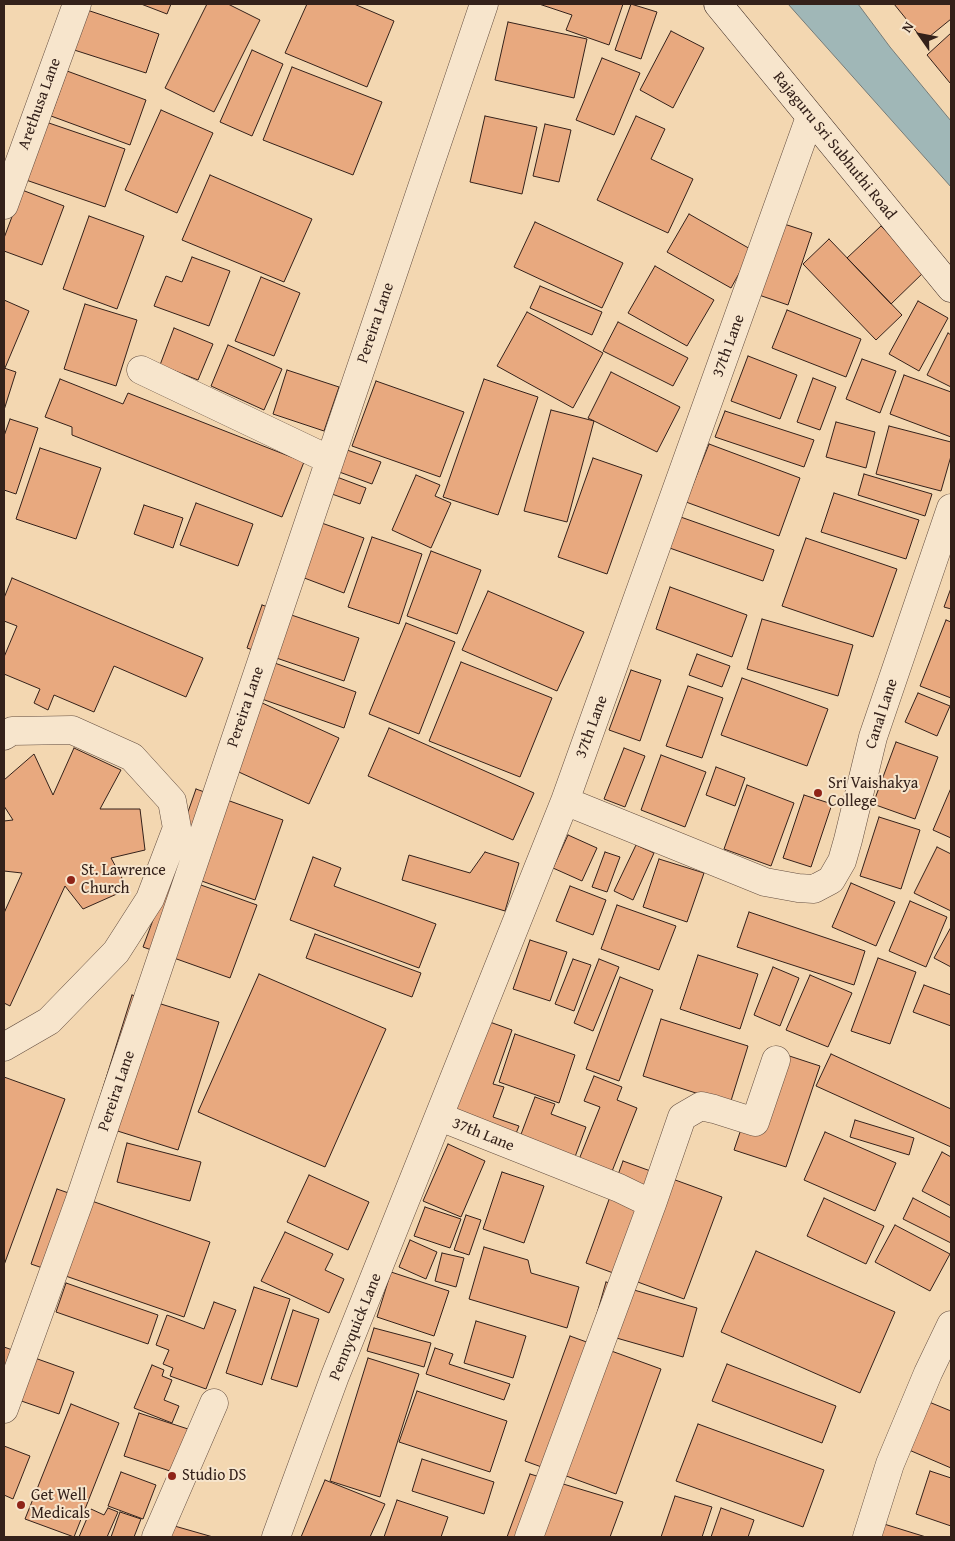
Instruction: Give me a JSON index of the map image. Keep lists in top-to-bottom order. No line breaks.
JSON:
{"streets":{"street":["Arethusa Lane","Rajaguru Sri Subhuthi Road","Pereira Lane","37th Lane","Canal Lane","Pennyquick Lane"]},"crossings":[["Rajaguru Sri Subhuthi Road","37th Lane"],["37th Lane","Canal Lane"],["37th Lane","Pennyquick Lane"]],"places":["Sri Vaishakya College","St. Lawrence Church","Studio DS","Get Well Medicals"],"north":"top left"}
